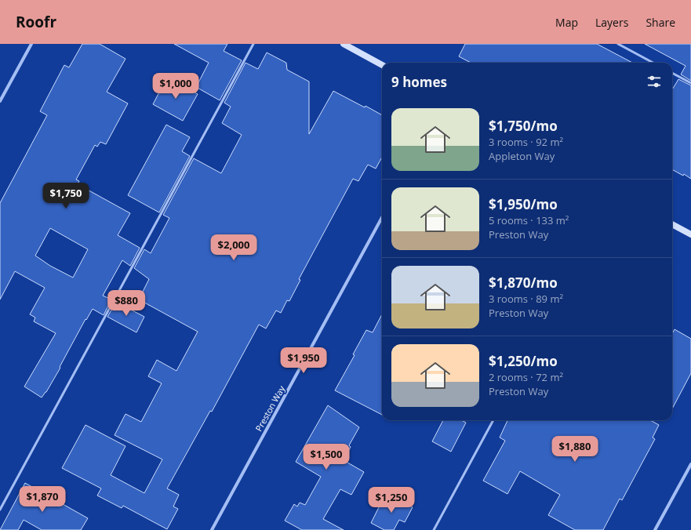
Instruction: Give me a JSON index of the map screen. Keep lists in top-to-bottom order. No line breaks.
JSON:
{"streets":{"street":["Preston Way"]},"page":{"header":"Roofr","nav":["Map","Layers","Share"],"heading":"9 homes","price":["$1,000","$1,750","$2,000","$880","$1,950","$1,880","$1,500","$1,870","$1,250"],"list":[{"name":"$1,750/mo","note":"3 rooms · 92 m² · Appleton Way"},{"name":"$1,950/mo","note":"5 rooms · 133 m² · Preston Way"},{"name":"$1,870/mo","note":"3 rooms · 89 m² · Preston Way"},{"name":"$1,250/mo","note":"2 rooms · 72 m² · Preston Way"}]}}
